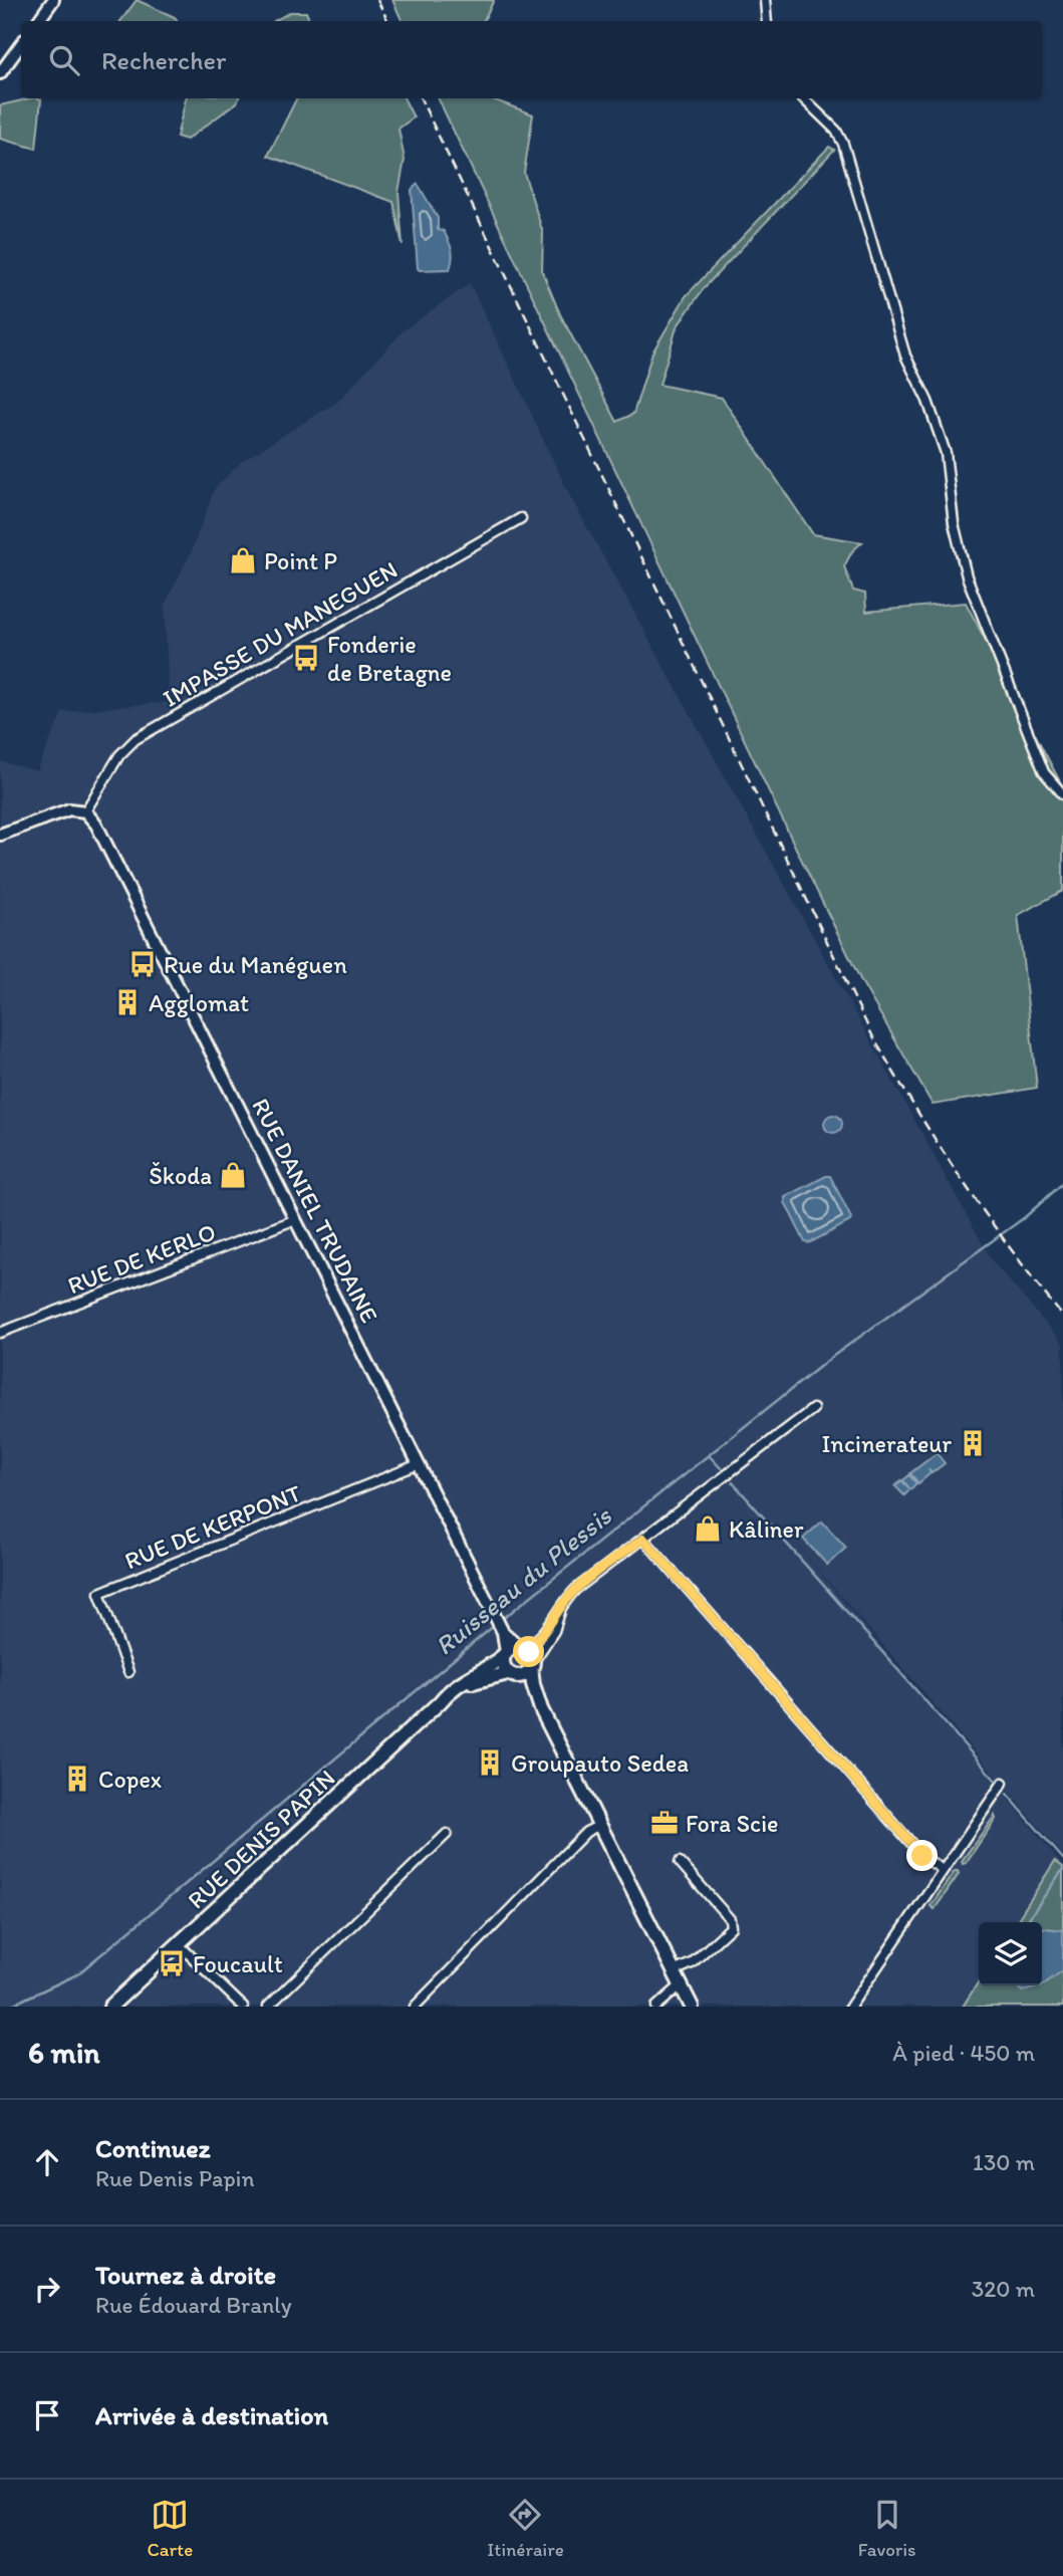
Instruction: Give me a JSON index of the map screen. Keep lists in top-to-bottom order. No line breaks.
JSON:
{"streets":{"main road":["RUE DENIS PAPIN"],"street":["IMPASSE DU MANEGUEN","RUE DANIEL TRUDAINE","RUE DE KERLO","RUE DE KERPONT"]},"crossings":[["IMPASSE DU MANEGUEN","RUE DANIEL TRUDAINE"],["RUE DANIEL TRUDAINE","RUE DE KERLO"],["RUE DANIEL TRUDAINE","RUE DE KERPONT"],["RUE DANIEL TRUDAINE","RUE DENIS PAPIN"]],"water":["Ruisseau du Plessis"],"places":{"shop":["Point P","Škoda","Kâliner"],"bus stop":["Fonderie de Bretagne","Rue du Manéguen","Foucault"],"building":["Agglomat","Incinerateur","Groupauto Sedea","Copex"],"office":["Fora Scie"]},"page":{"search":"Rechercher","heading":["6 min","À pied · 450 m"],"list":[["Continuez","Rue Denis Papin","130 m"],["Tournez à droite","Rue Édouard Branly","320 m"],"Arrivée à destination"],"nav":["Carte","Itinéraire","Favoris"]}}
